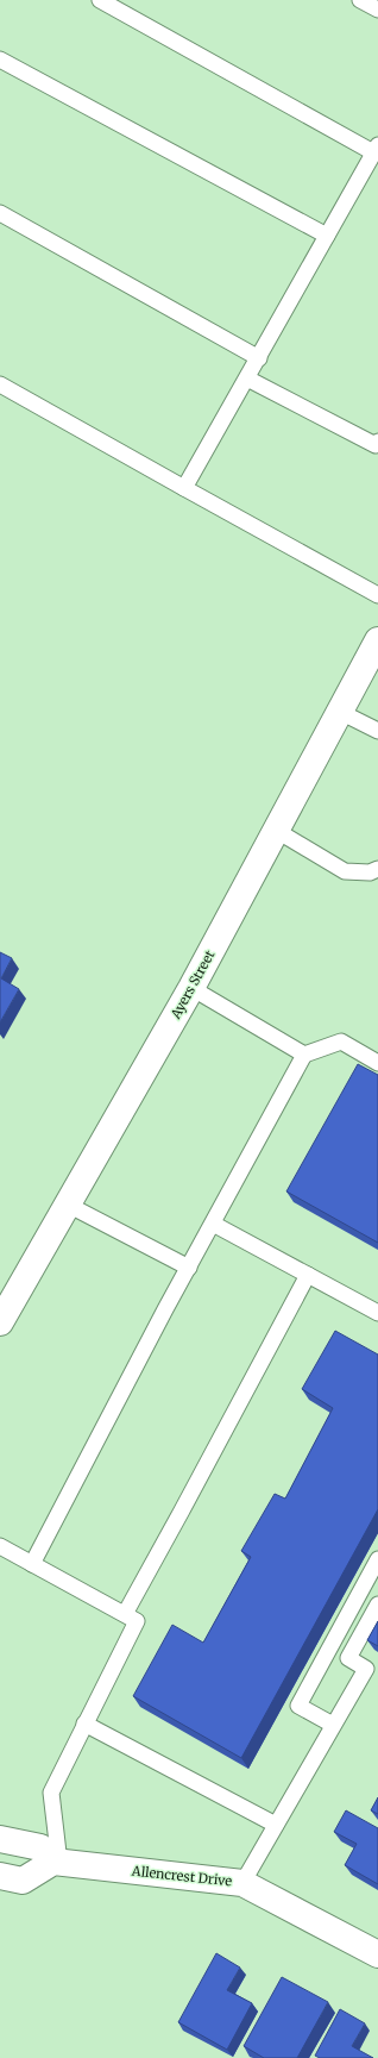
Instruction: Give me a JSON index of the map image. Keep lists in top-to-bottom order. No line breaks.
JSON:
{"streets":{"main road":["Ayers Street","Allencrest Drive"]}}
